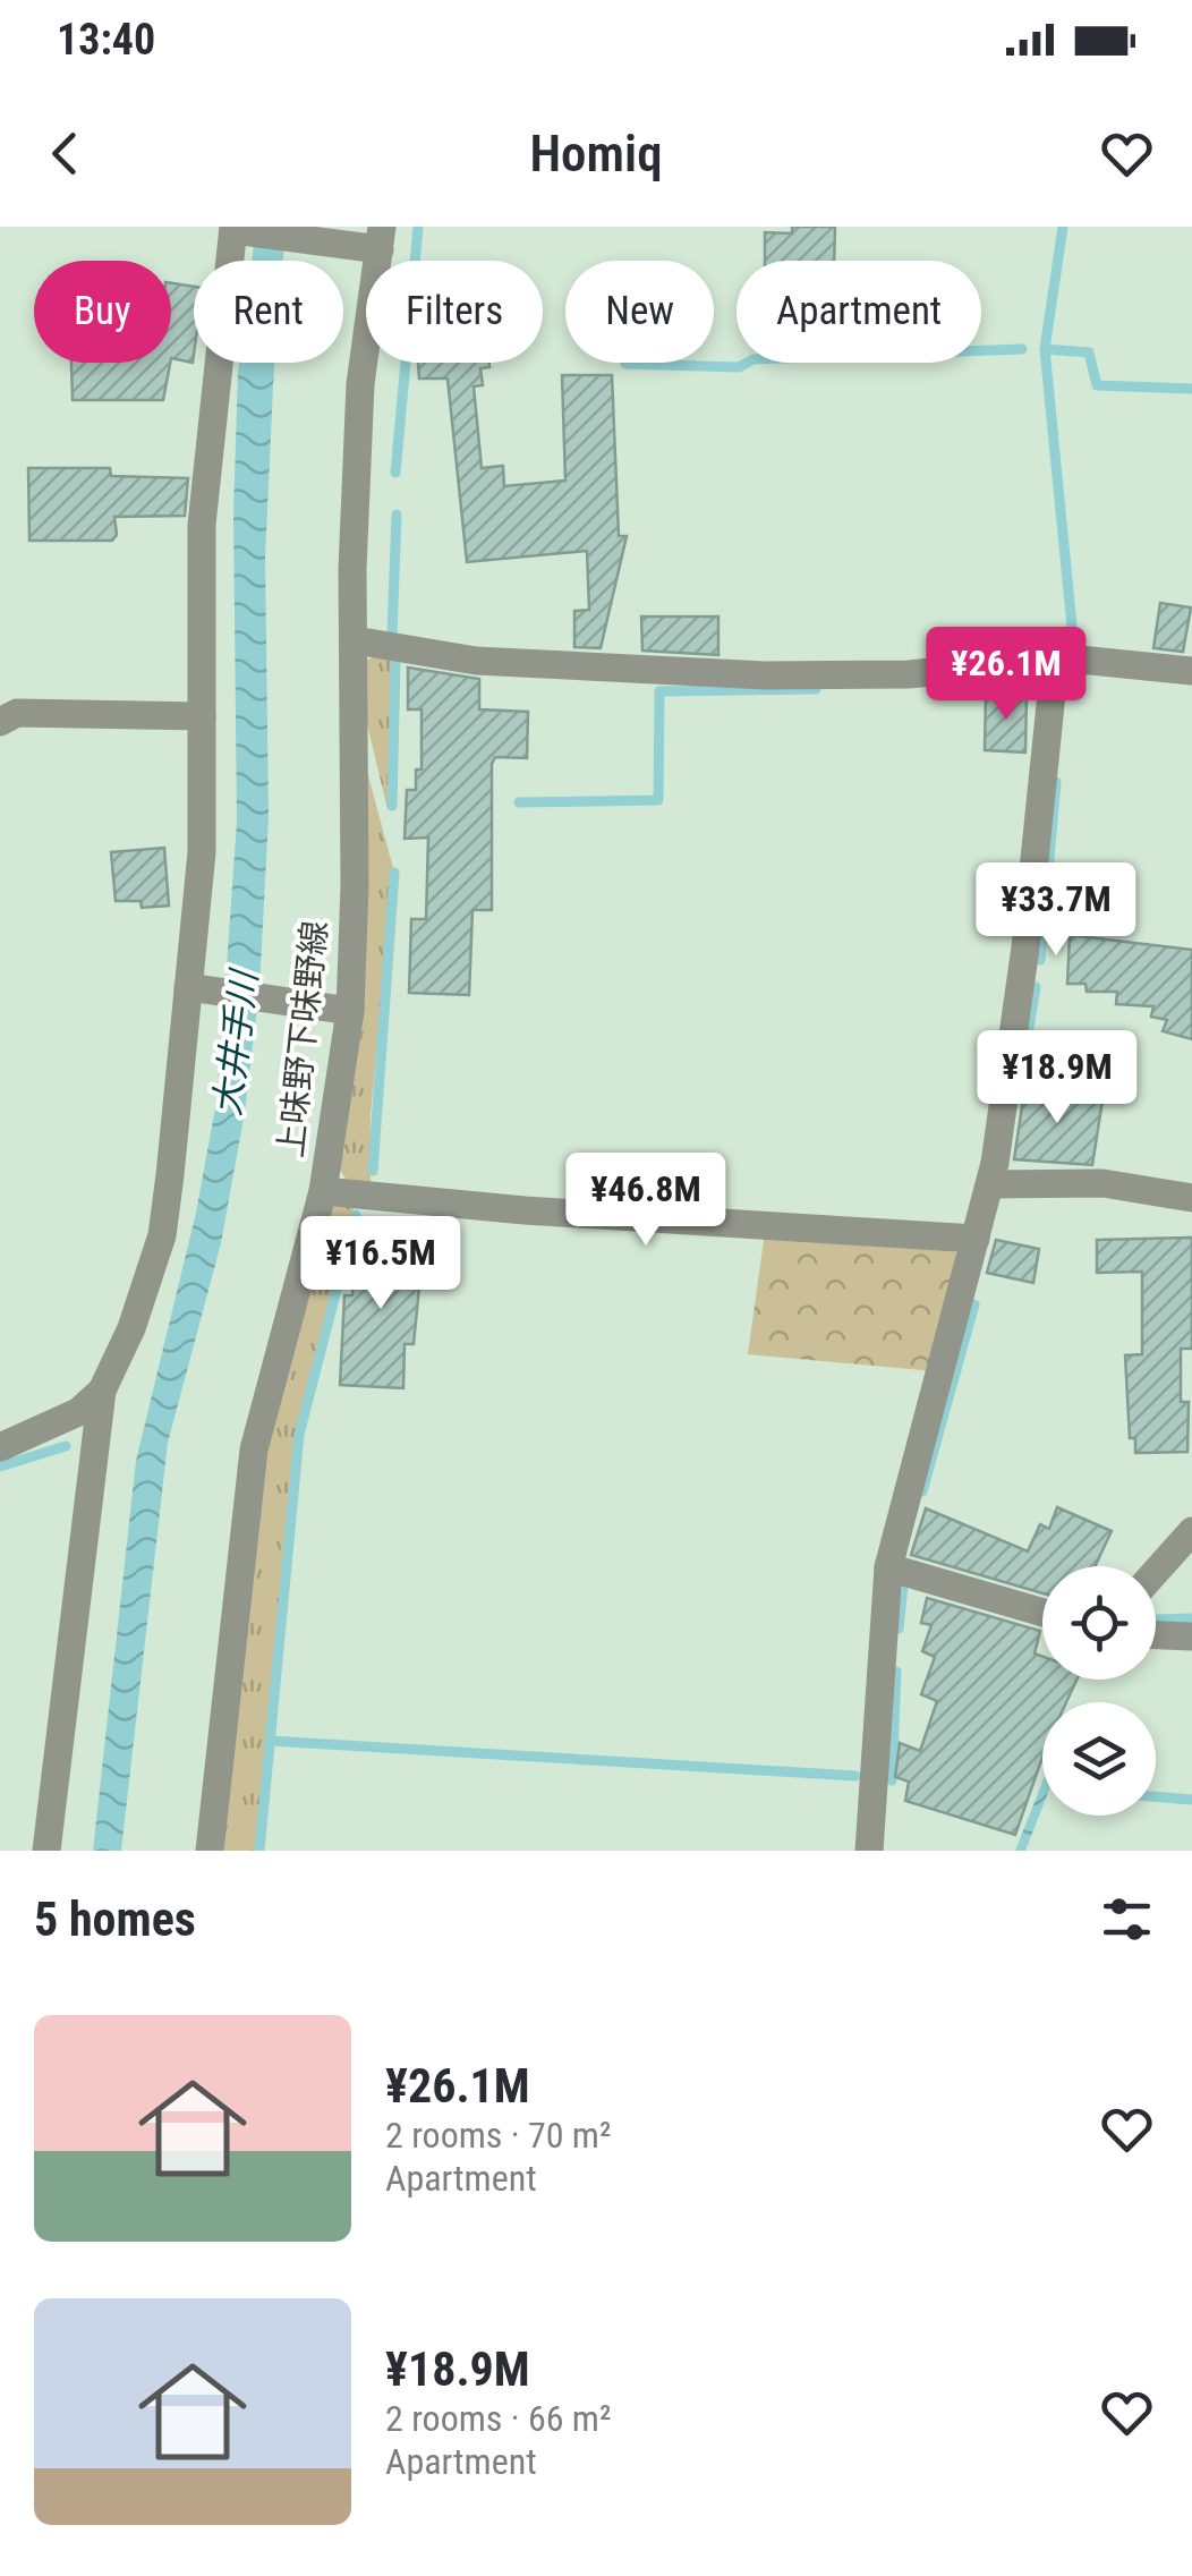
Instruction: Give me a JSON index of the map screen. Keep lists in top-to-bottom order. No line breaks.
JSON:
{"streets":{"street":["上味野下味野線"]},"water":["大井手川"],"page":{"status":"13:40","header":"Homiq","chip":["Buy","Rent","Filters","New","Apartment"],"price":["¥26.1M","¥33.7M","¥18.9M","¥46.8M","¥16.5M"],"heading":"5 homes","list":[{"name":"¥26.1M","note":"2 rooms · 70 m² · Apartment"},{"name":"¥18.9M","note":"2 rooms · 66 m² · Apartment"}]}}
